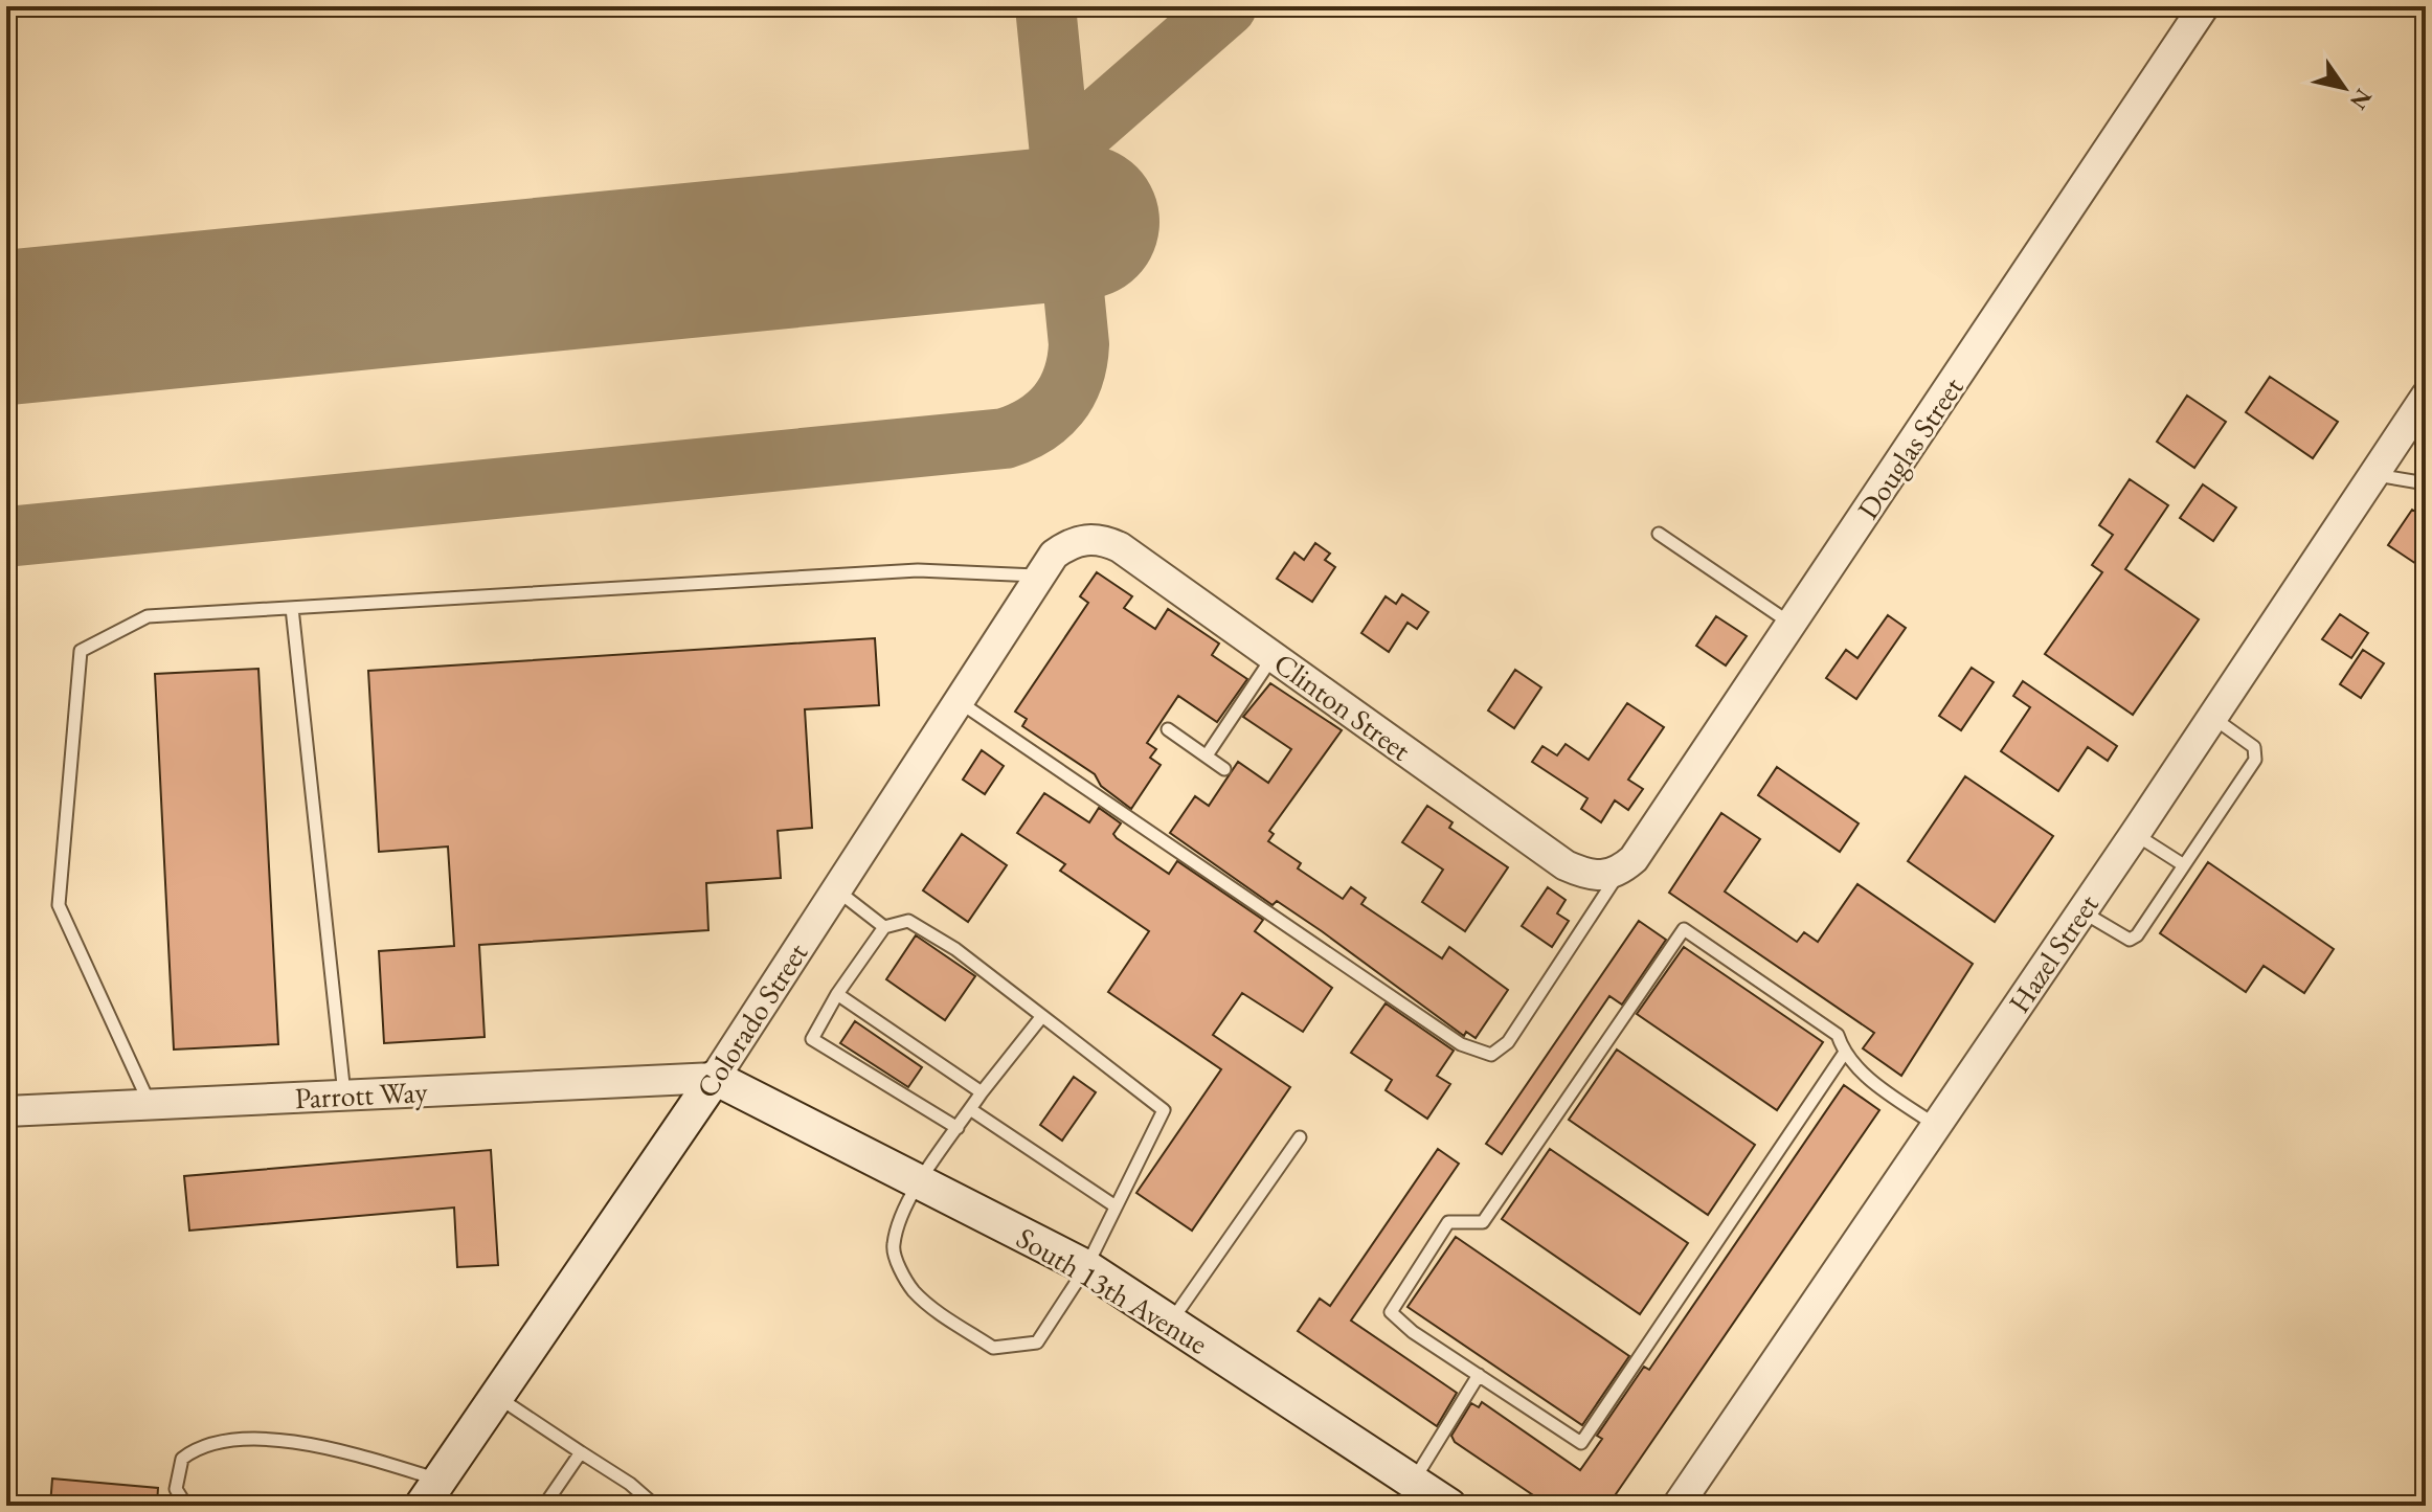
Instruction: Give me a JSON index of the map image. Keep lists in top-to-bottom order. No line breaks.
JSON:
{"streets":{"main road":["Colorado Street","South 13th Avenue"],"street":["Douglas Street","Clinton Street","Hazel Street","Parrott Way"]},"crossings":[["Douglas Street","Clinton Street"],["Clinton Street","Colorado Street"],["Colorado Street","Parrott Way"],["Colorado Street","South 13th Avenue"],["Parrott Way","South 13th Avenue"]],"north":"bottom right"}
